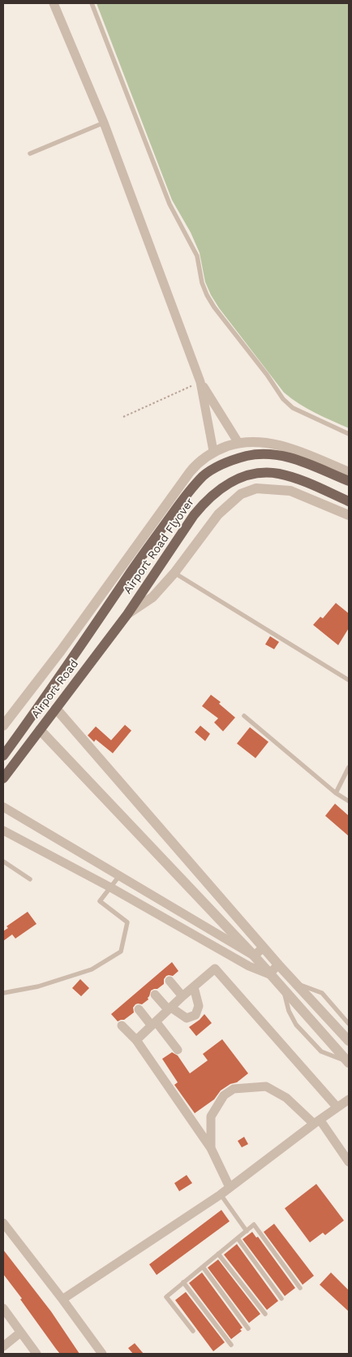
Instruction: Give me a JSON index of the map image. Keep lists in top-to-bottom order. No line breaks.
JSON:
{"streets":{"main road":["Airport Road Flyover","Airport Road"]},"crossings":[["Airport Road Flyover","Airport Road"]]}
